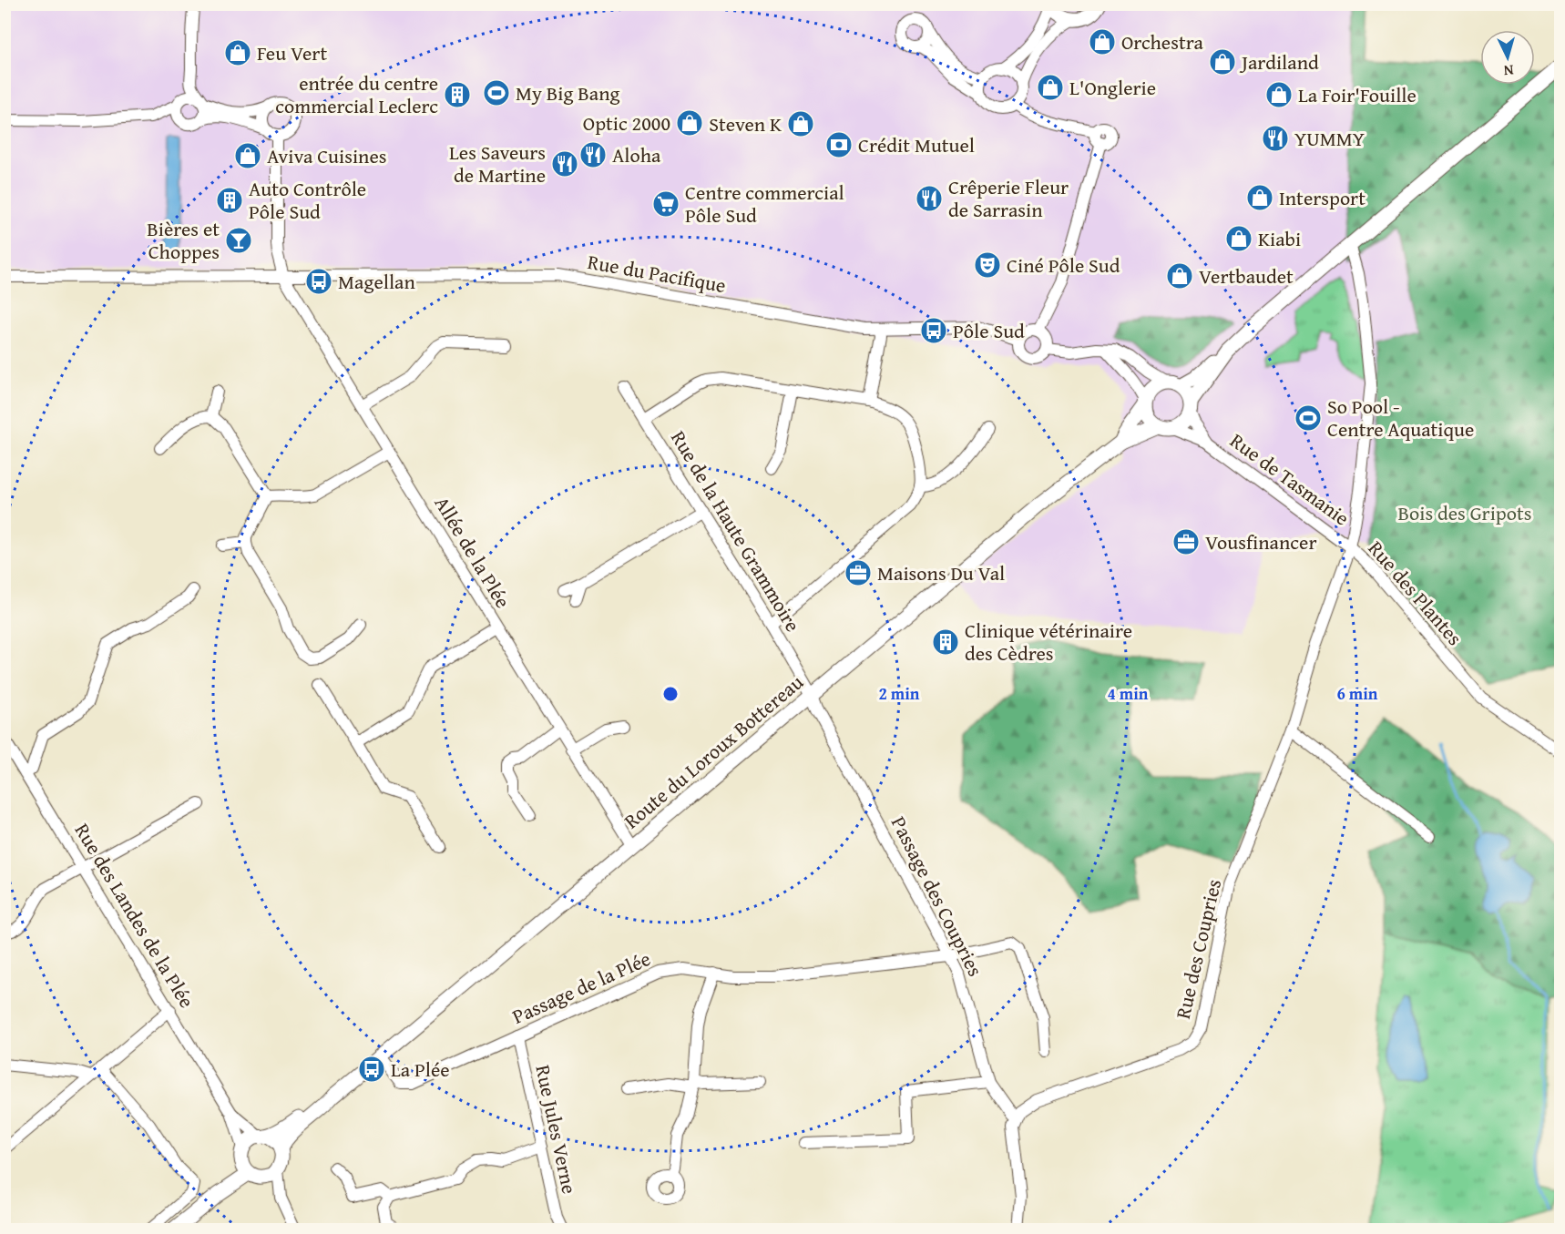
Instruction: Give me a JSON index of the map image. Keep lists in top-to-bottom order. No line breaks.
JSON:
{"streets":{"main road":["Route du Loroux Bottereau"],"street":["Rue du Pacifique","Rue de Tasmanie","Rue de la Haute Grammoire","Allée de la Plée","Rue des Plantes","Passage des Coupries","Rue des Landes de la Plée","Rue des Coupries","Passage de la Plée","Rue Jules Verne"]},"crossings":[["Rue du Pacifique","Allée de la Plée"],["Rue de Tasmanie","Rue des Plantes"],["Rue de Tasmanie","Route du Loroux Bottereau"],["Rue de Tasmanie","Rue des Coupries"],["Rue de la Haute Grammoire","Route du Loroux Bottereau"],["Rue de la Haute Grammoire","Passage des Coupries"],["Allée de la Plée","Route du Loroux Bottereau"],["Rue des Plantes","Rue des Coupries"],["Route du Loroux Bottereau","Passage des Coupries"],["Route du Loroux Bottereau","Passage de la Plée"],["Passage des Coupries","Rue des Coupries"],["Passage des Coupries","Passage de la Plée"],["Passage de la Plée","Rue Jules Verne"]],"parks":["Bois des Gripots"],"places":{"shop":["Orchestra","Feu Vert","Jardiland","L'Onglerie","La Foir'Fouille","Optic 2000","Steven K","Aviva Cuisines","Intersport","Kiabi","Vertbaudet"],"sports":["My Big Bang","So Pool - Centre Aquatique"],"building":["entrée du centre commercial Leclerc","Auto Contrôle Pôle Sud","Clinique vétérinaire des Cèdres"],"restaurant":["YUMMY","Aloha","Les Saveurs de Martine","Crêperie Fleur de Sarrasin"],"bank":["Crédit Mutuel"],"supermarket":["Centre commercial Pôle Sud"],"bar":["Bières et Choppes"],"theatre":["Ciné Pôle Sud"],"bus stop":["Magellan","Pôle Sud","La Plée"],"office":["Vousfinancer","Maisons Du Val"]},"north":"bottom","rings":["2 min","4 min","6 min"]}
